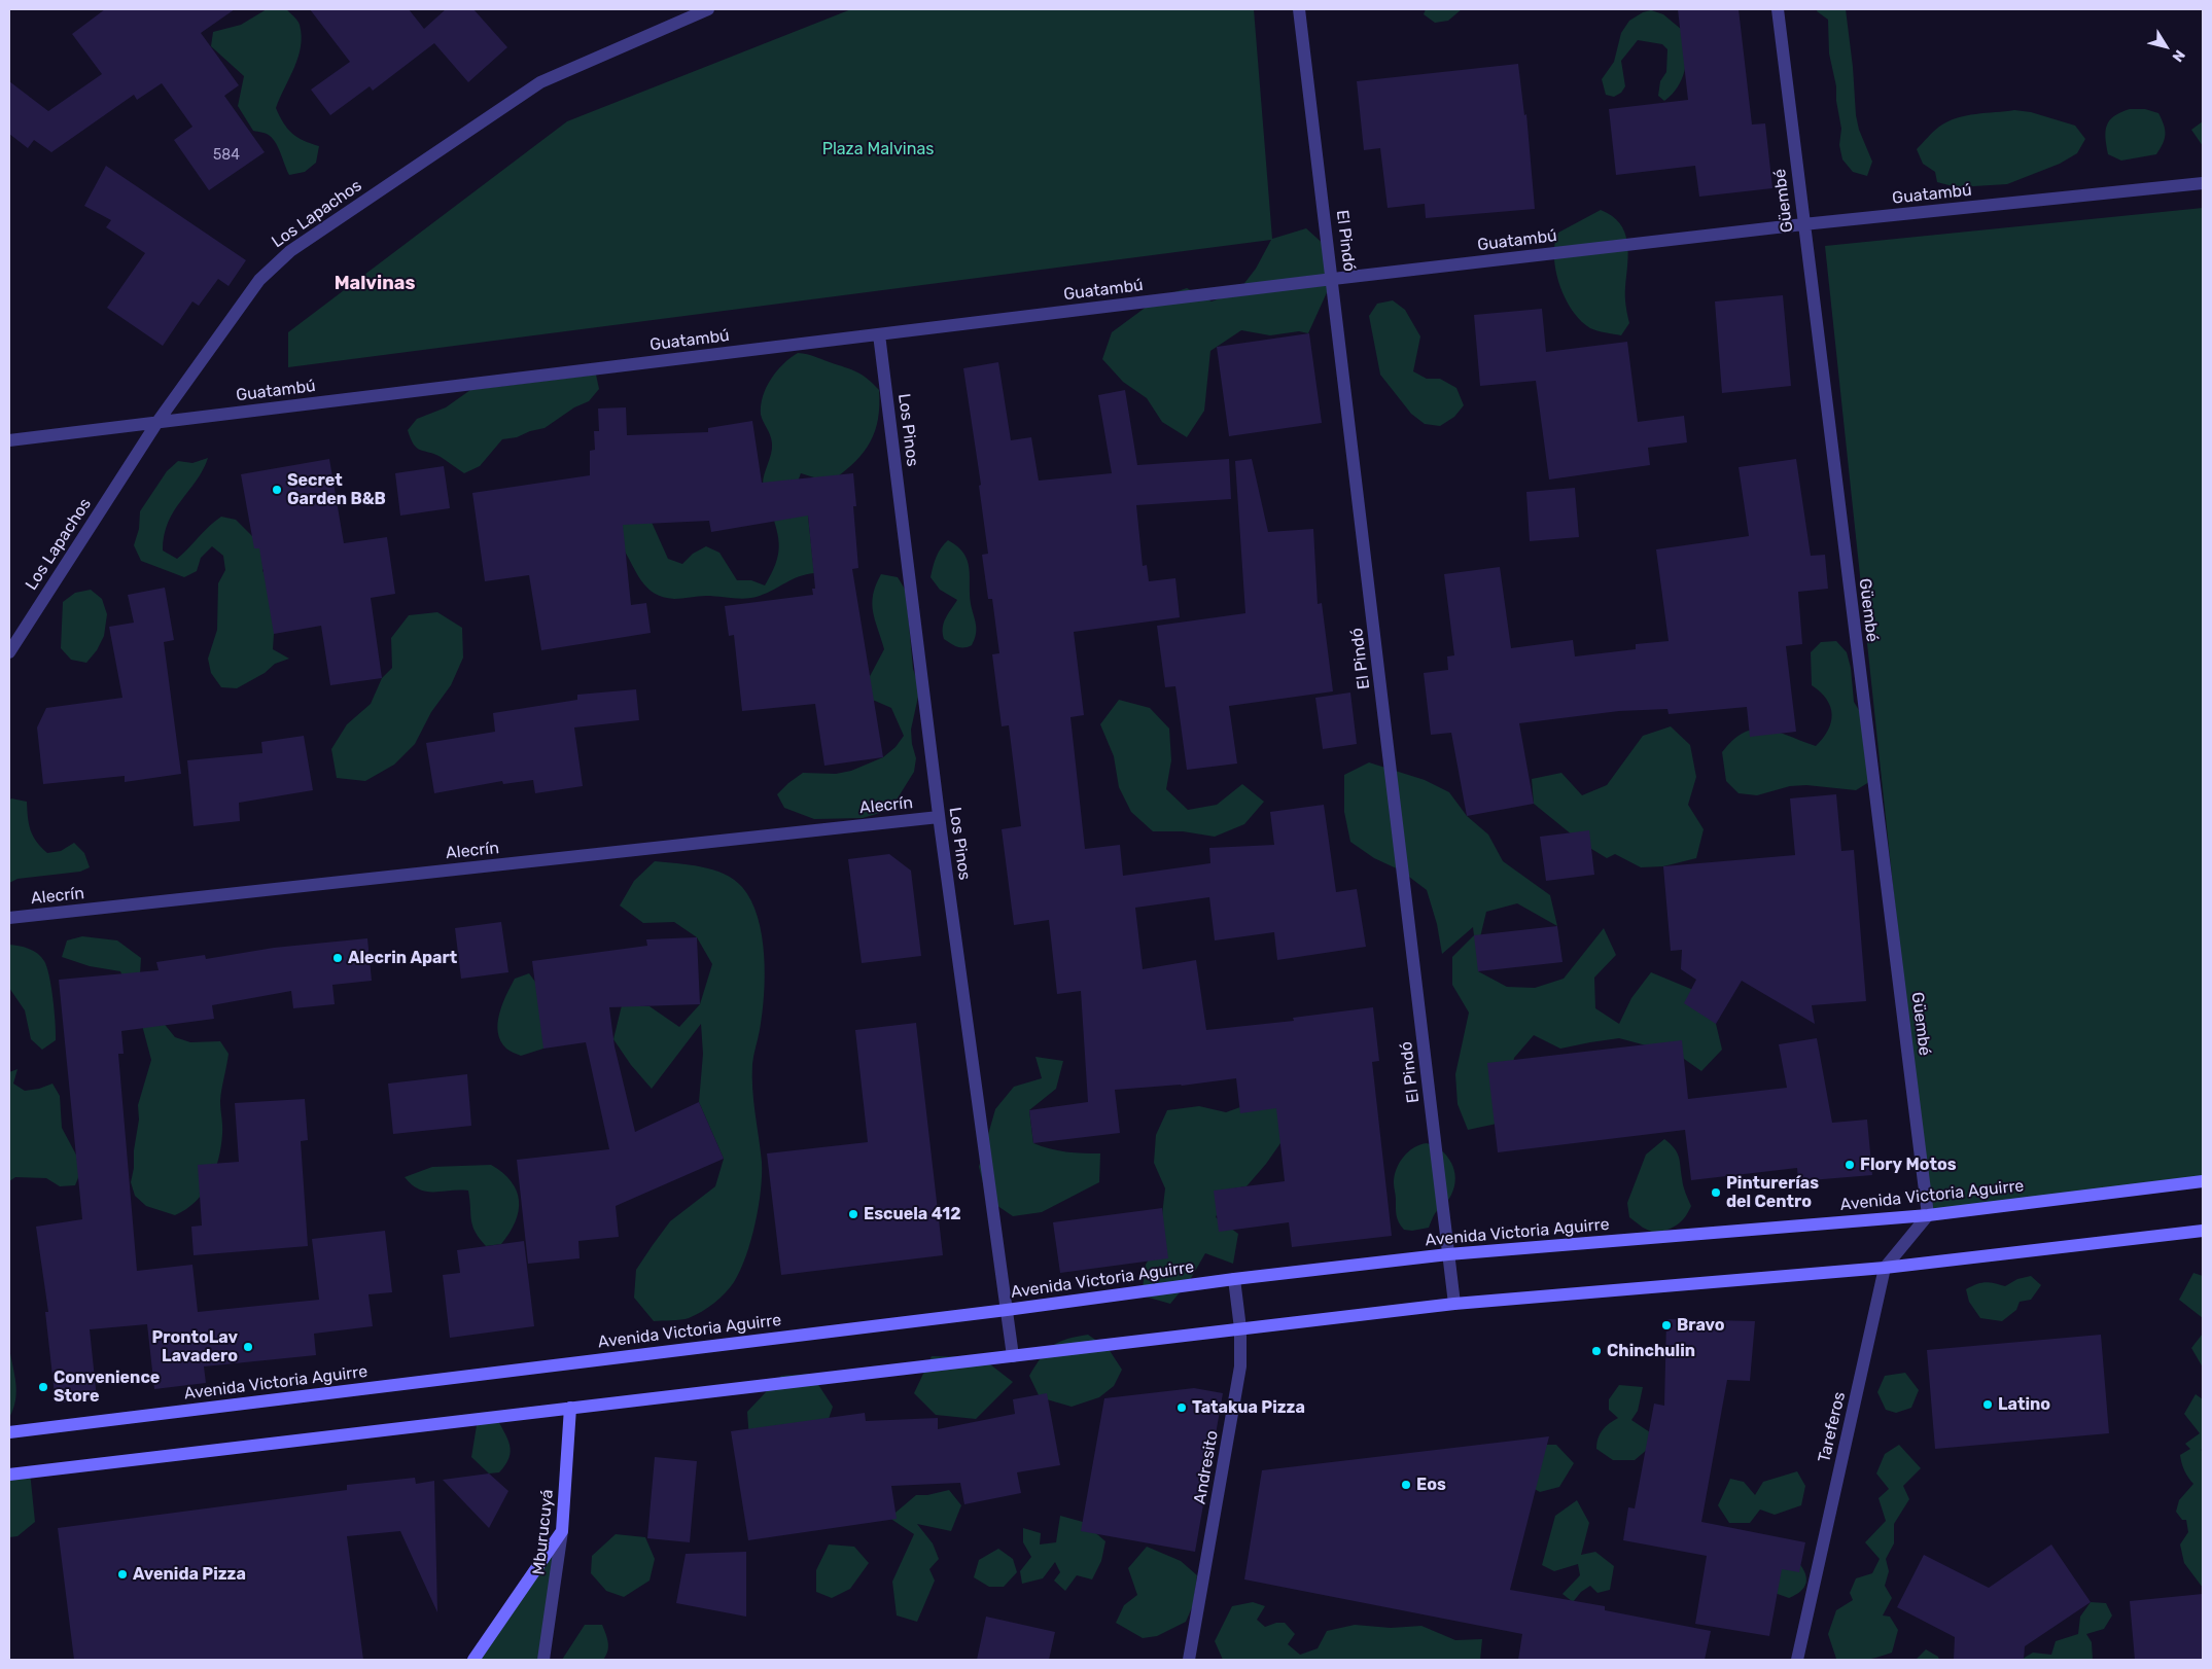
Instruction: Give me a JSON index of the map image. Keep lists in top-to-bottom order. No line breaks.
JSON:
{"streets":{"main road":["Avenida Victoria Aguirre","Mburucuyá"],"street":["Guatambú","Güembé","Los Lapachos","El Pindó","Los Pinos","Alecrín","Tareferos","Andresito"]},"crossings":[["Guatambú","Güembé"],["Guatambú","Los Lapachos"],["Guatambú","El Pindó"],["Guatambú","Los Pinos"],["Güembé","Avenida Victoria Aguirre"],["Güembé","Tareferos"],["El Pindó","Avenida Victoria Aguirre"],["Los Pinos","Alecrín"],["Los Pinos","Avenida Victoria Aguirre"],["Avenida Victoria Aguirre","Tareferos"],["Avenida Victoria Aguirre","Andresito"]],"districts":["Malvinas"],"parks":["Plaza Malvinas"],"places":["Secret Garden B&B","Alecrin Apart","Flory Motos","Pinturerías del Centro","Escuela 412","Bravo","ProntoLav Lavadero","Chinchulin","Convenience Store","Latino","Tatakua Pizza","Eos","Avenida Pizza"],"house_numbers":["584"],"north":"bottom right"}
